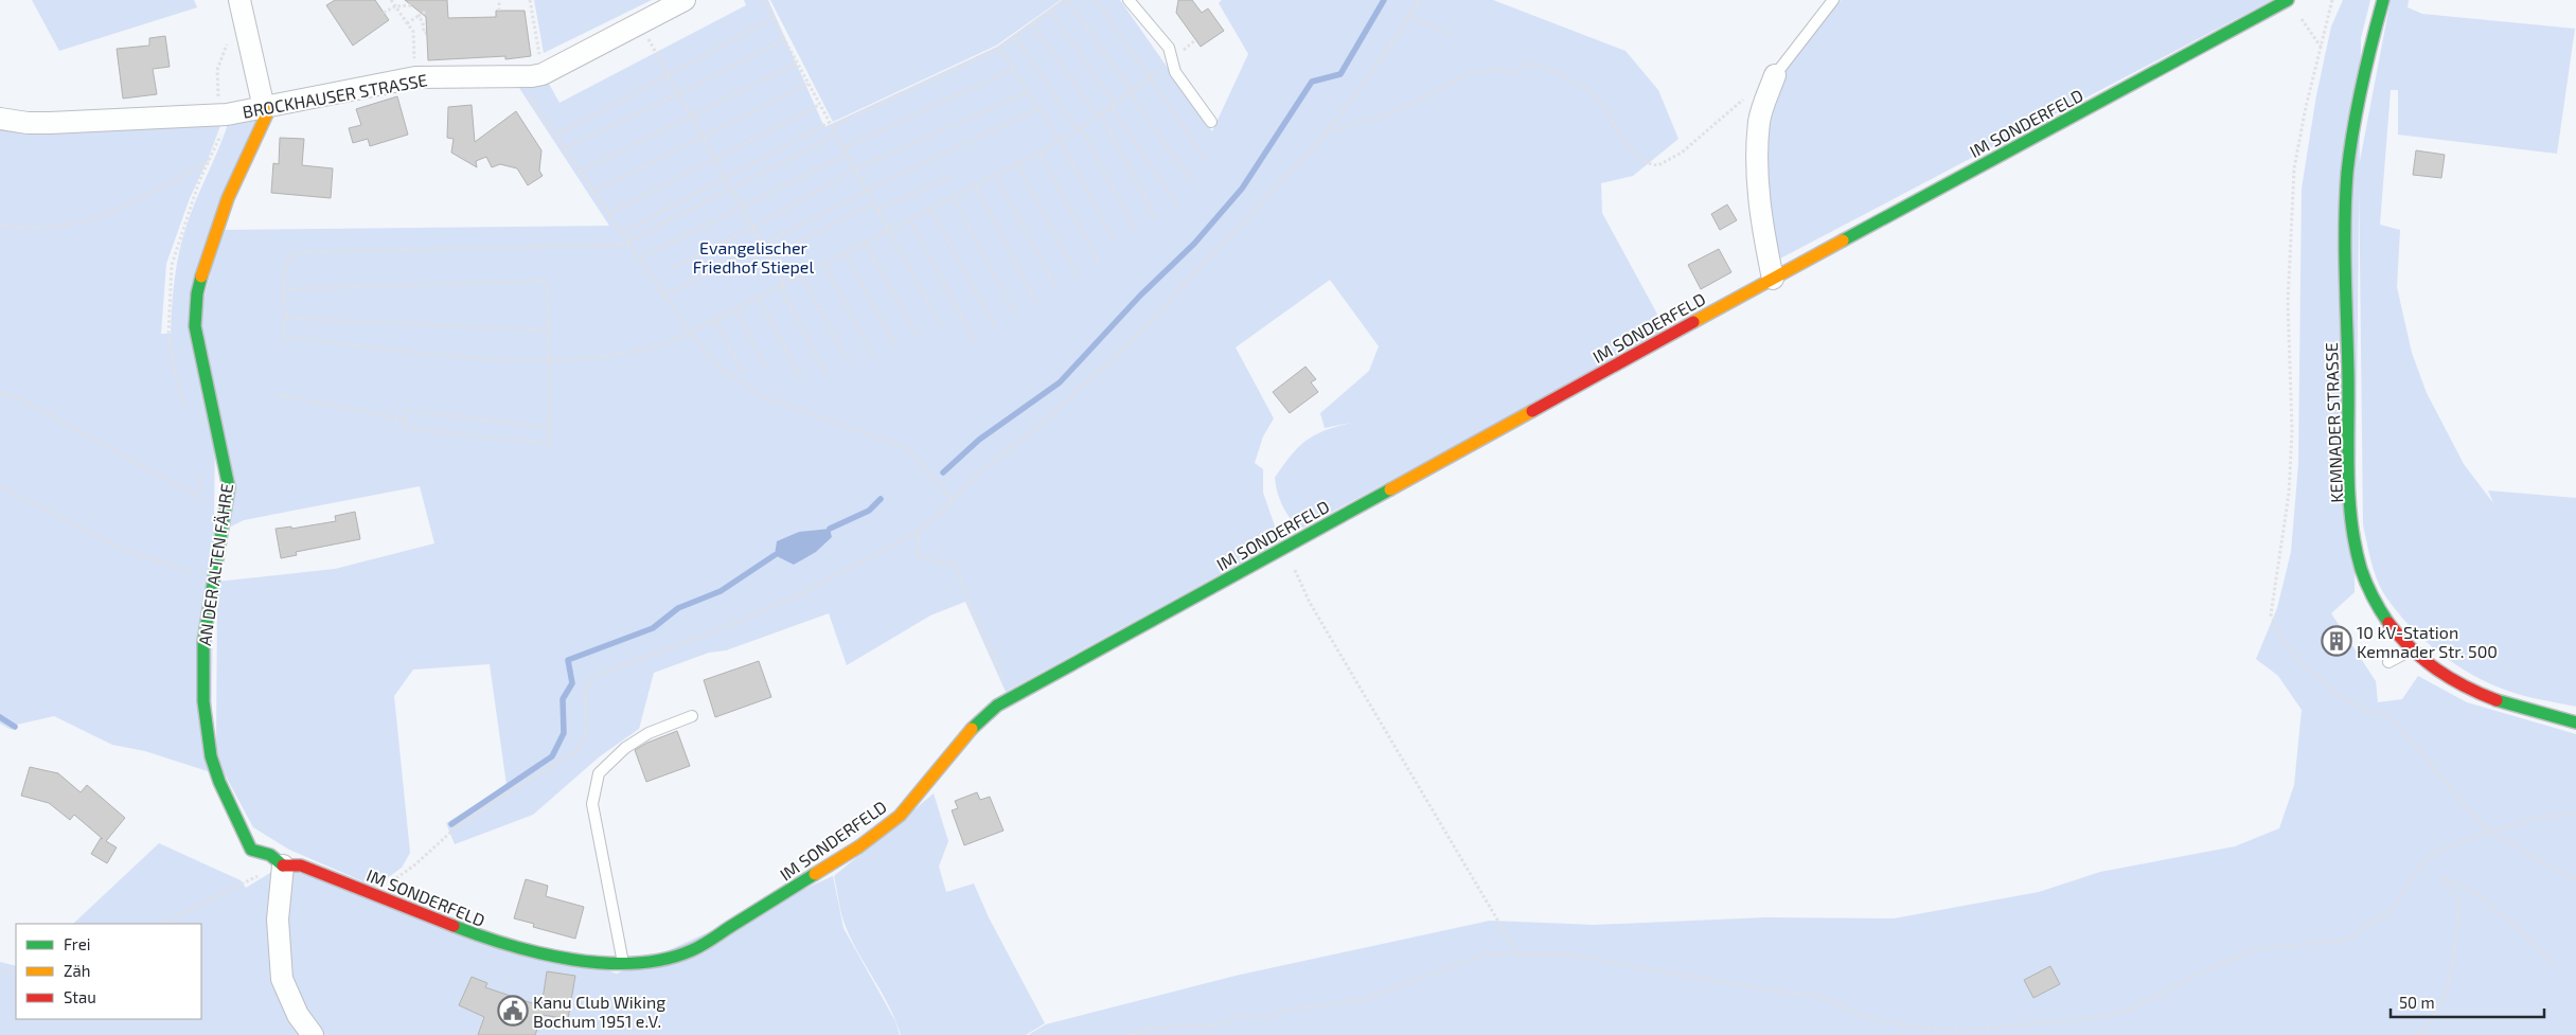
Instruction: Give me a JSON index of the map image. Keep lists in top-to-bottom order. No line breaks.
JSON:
{"streets":{"street":["BROCKHAUSER STRASSE","IM SONDERFELD","KEMNADER STRASSE","AN DER ALTEN FÄHRE"]},"crossings":[["BROCKHAUSER STRASSE","AN DER ALTEN FÄHRE"],["IM SONDERFELD","AN DER ALTEN FÄHRE"]],"parks":["Evangelischer Friedhof Stiepel"],"places":{"building":["10 kV-Station Kemnader Str. 500"],"public building":["Kanu Club Wiking Bochum 1951 e.V."]},"legend":["Frei","Zäh","Stau"],"scale_bar":"50 m"}
